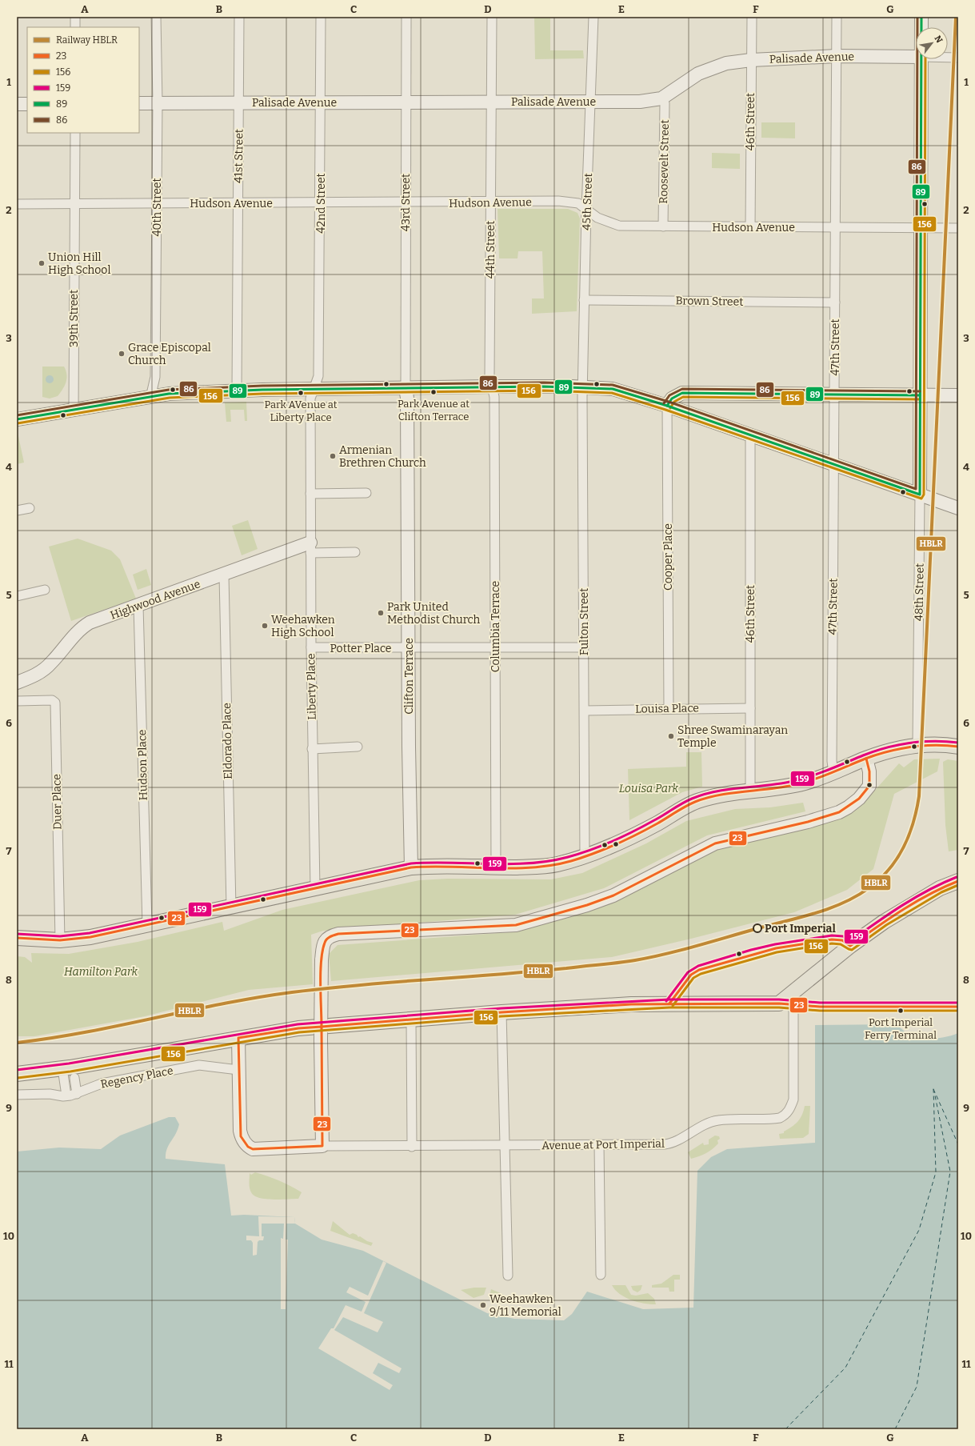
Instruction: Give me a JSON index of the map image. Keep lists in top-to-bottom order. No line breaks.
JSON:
{"streets":{"street":["Palisade Avenue","46th Street","41st Street","Roosevelt Street","45th Street","43rd Street","Hudson Avenue","42nd Street","40th Street","44th Street","Brown Street","39th Street","47th Street","Cooper Place","48th Street","Highwood Avenue","Fulton Street","Columbia Terrace","Potter Place","Clifton Terrace","Liberty Place","Louisa Place","Eldorado Place","Hudson Place","Duer Place","Regency Place","Avenue at Port Imperial"]},"crossings":[["Palisade Avenue","46th Street"],["Palisade Avenue","41st Street"],["Palisade Avenue","Roosevelt Street"],["Palisade Avenue","45th Street"],["Palisade Avenue","43rd Street"],["Palisade Avenue","42nd Street"],["Palisade Avenue","40th Street"],["Palisade Avenue","44th Street"],["Palisade Avenue","47th Street"],["46th Street","Hudson Avenue"],["46th Street","Louisa Place"],["41st Street","Hudson Avenue"],["Roosevelt Street","Hudson Avenue"],["45th Street","Hudson Avenue"],["45th Street","Brown Street"],["45th Street","Fulton Street"],["43rd Street","Hudson Avenue"],["43rd Street","Clifton Terrace"],["Hudson Avenue","42nd Street"],["Hudson Avenue","40th Street"],["Hudson Avenue","44th Street"],["Hudson Avenue","39th Street"],["Hudson Avenue","47th Street"],["Hudson Avenue","48th Street"],["42nd Street","Liberty Place"],["44th Street","Columbia Terrace"],["Brown Street","47th Street"],["Cooper Place","Louisa Place"],["Highwood Avenue","Liberty Place"],["Highwood Avenue","Eldorado Place"],["Highwood Avenue","Hudson Place"],["Fulton Street","Potter Place"],["Fulton Street","Louisa Place"],["Columbia Terrace","Potter Place"],["Potter Place","Clifton Terrace"],["Potter Place","Liberty Place"]],"parks":["Louisa Park","Hamilton Park"],"places":["Union Hill High School","Grace Episcopal Church","Park Avenue at Clifton Terrace","Park AVenue at Liberty Place","Armenian Brethren Church","Park United Methodist Church","Weehawken High School","Shree Swaminarayan Temple","Port Imperial","Port Imperial Ferry Terminal","Weehawken 9/11 Memorial"],"lines":["rail line HBLR","transit line 89","transit line 86","transit line 156","transit line 159","transit line 23"],"legend":["Railway HBLR","23","156","159","89","86"],"north":"top right","grid":{"columns":["A","B","C","D","E","F","G"],"rows":["1","2","3","4","5","6","7","8","9","10","11"]}}
